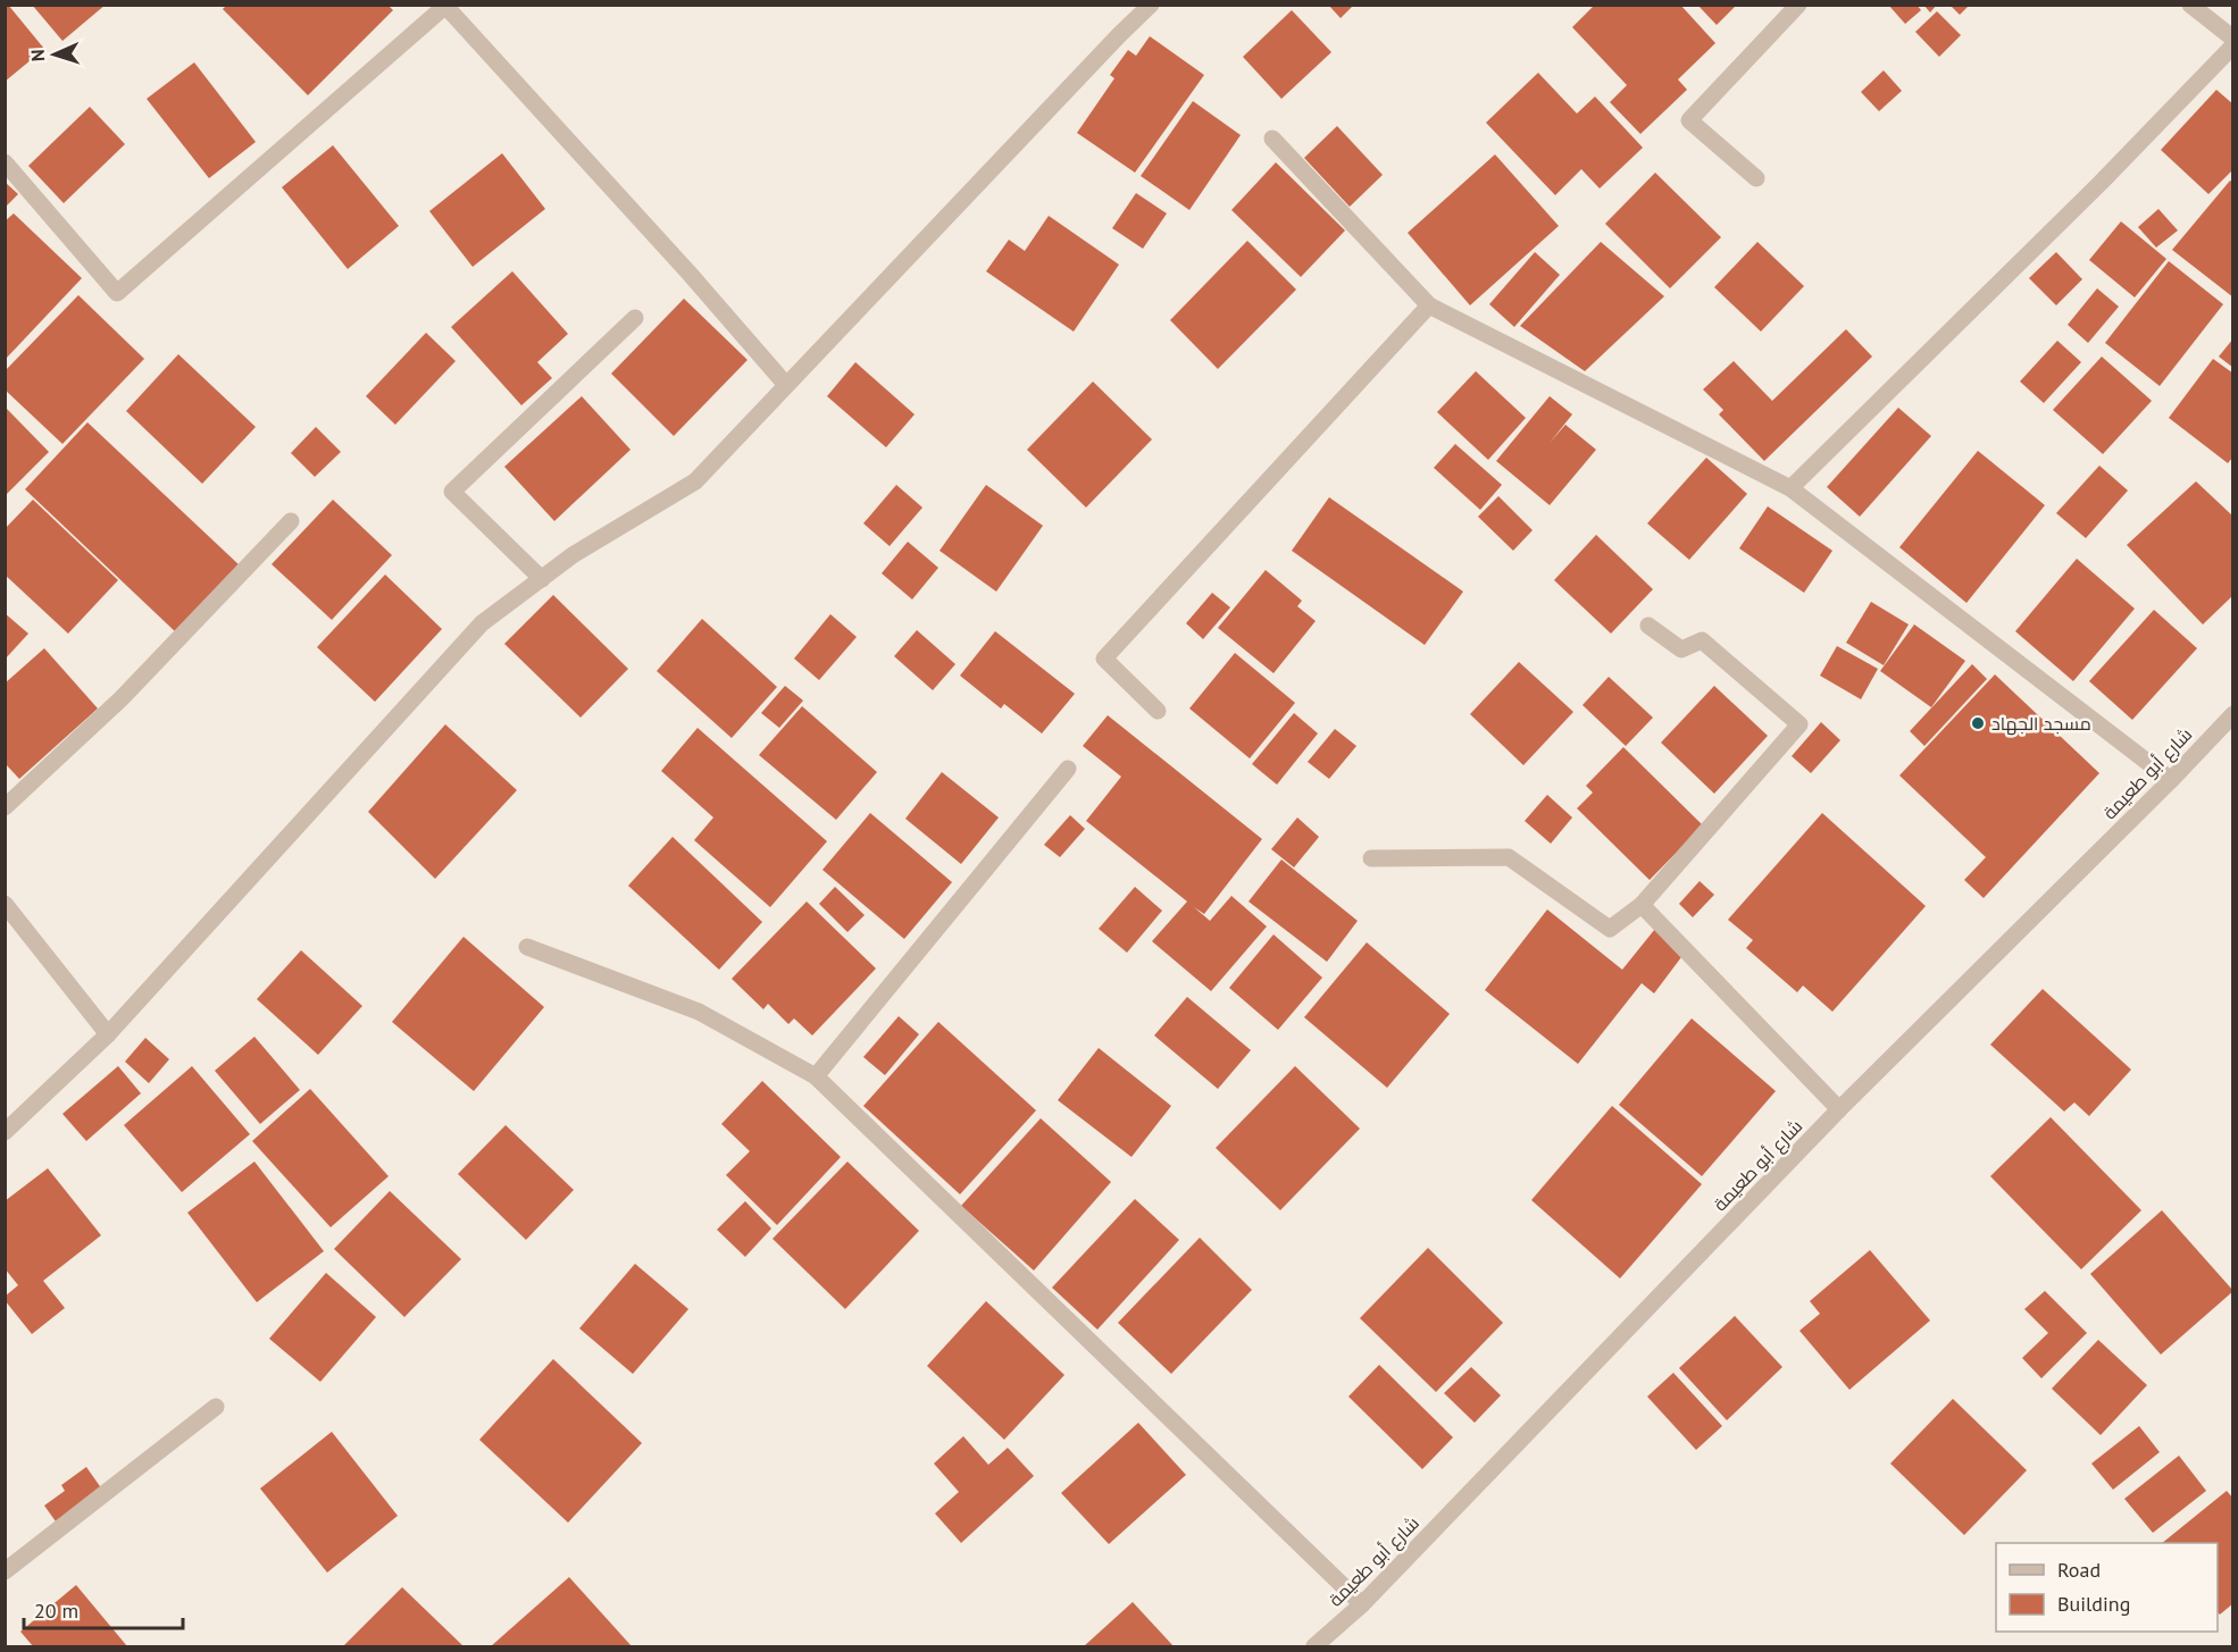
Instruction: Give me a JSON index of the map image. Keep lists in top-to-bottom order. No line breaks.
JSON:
{"streets":{"street":["شارع أبو طعيمة"]},"places":["مسجد الجهاد"],"legend":["Road","Building"],"scale_bar":"20 m","north":"left"}
